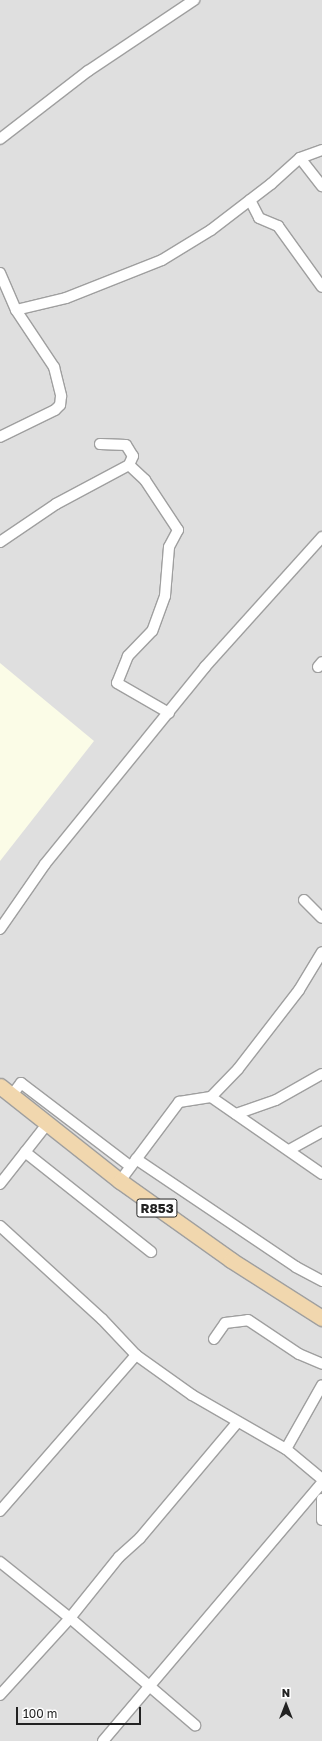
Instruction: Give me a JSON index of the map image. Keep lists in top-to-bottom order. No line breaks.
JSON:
{"streets":{"main road":["R853"]},"scale_bar":"100 m","north":"top"}
